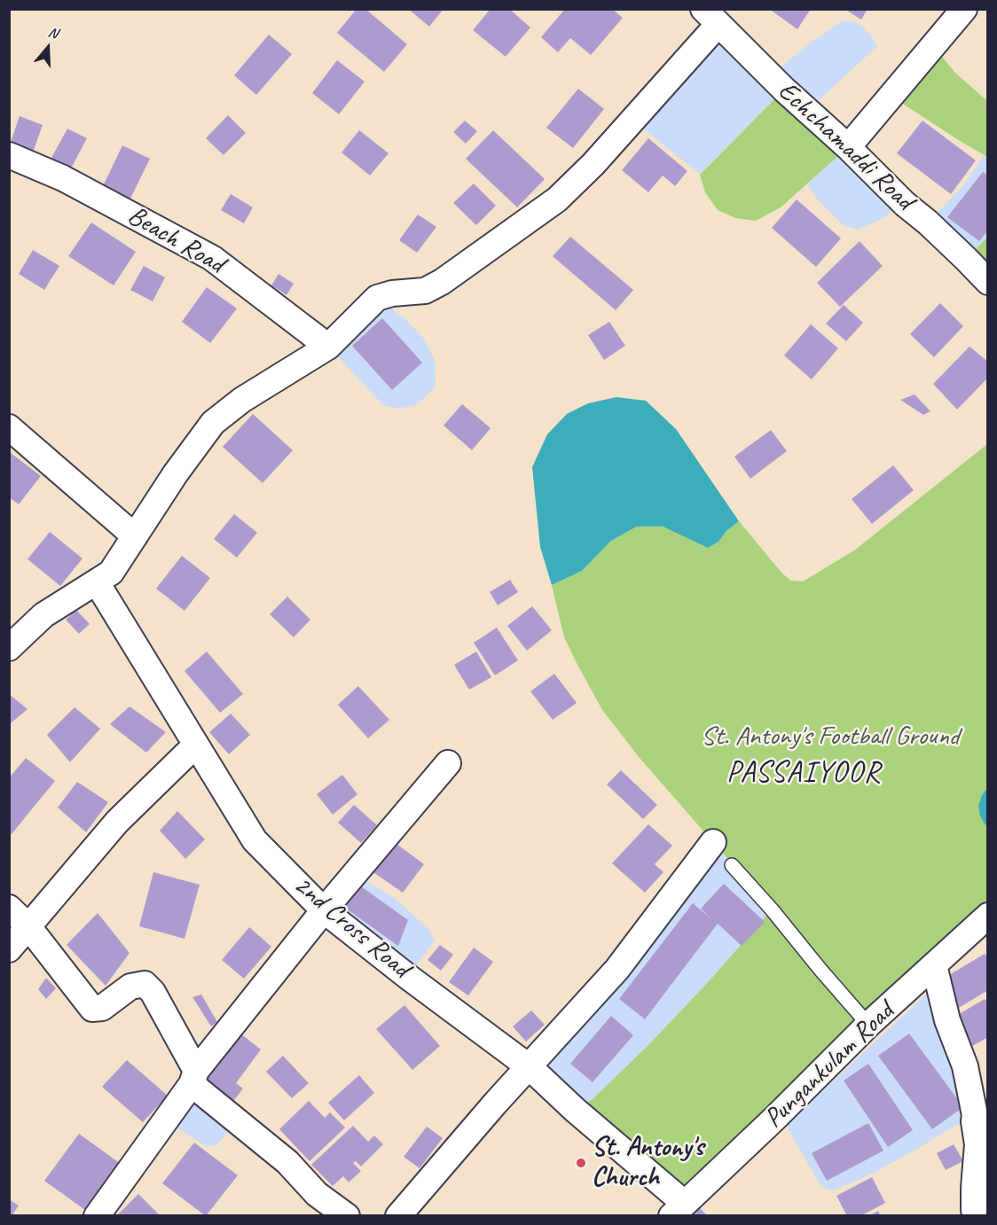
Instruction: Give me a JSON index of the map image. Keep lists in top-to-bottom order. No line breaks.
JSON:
{"streets":{"street":["Echchamaddi Road","Beach Road","2nd Cross Road","Pungankulam Road"]},"crossings":[["2nd Cross Road","Pungankulam Road"]],"districts":["PASSAIYOOR"],"parks":["St. Antony's Football Ground"],"places":["St. Antony's Church"],"north":"top"}
